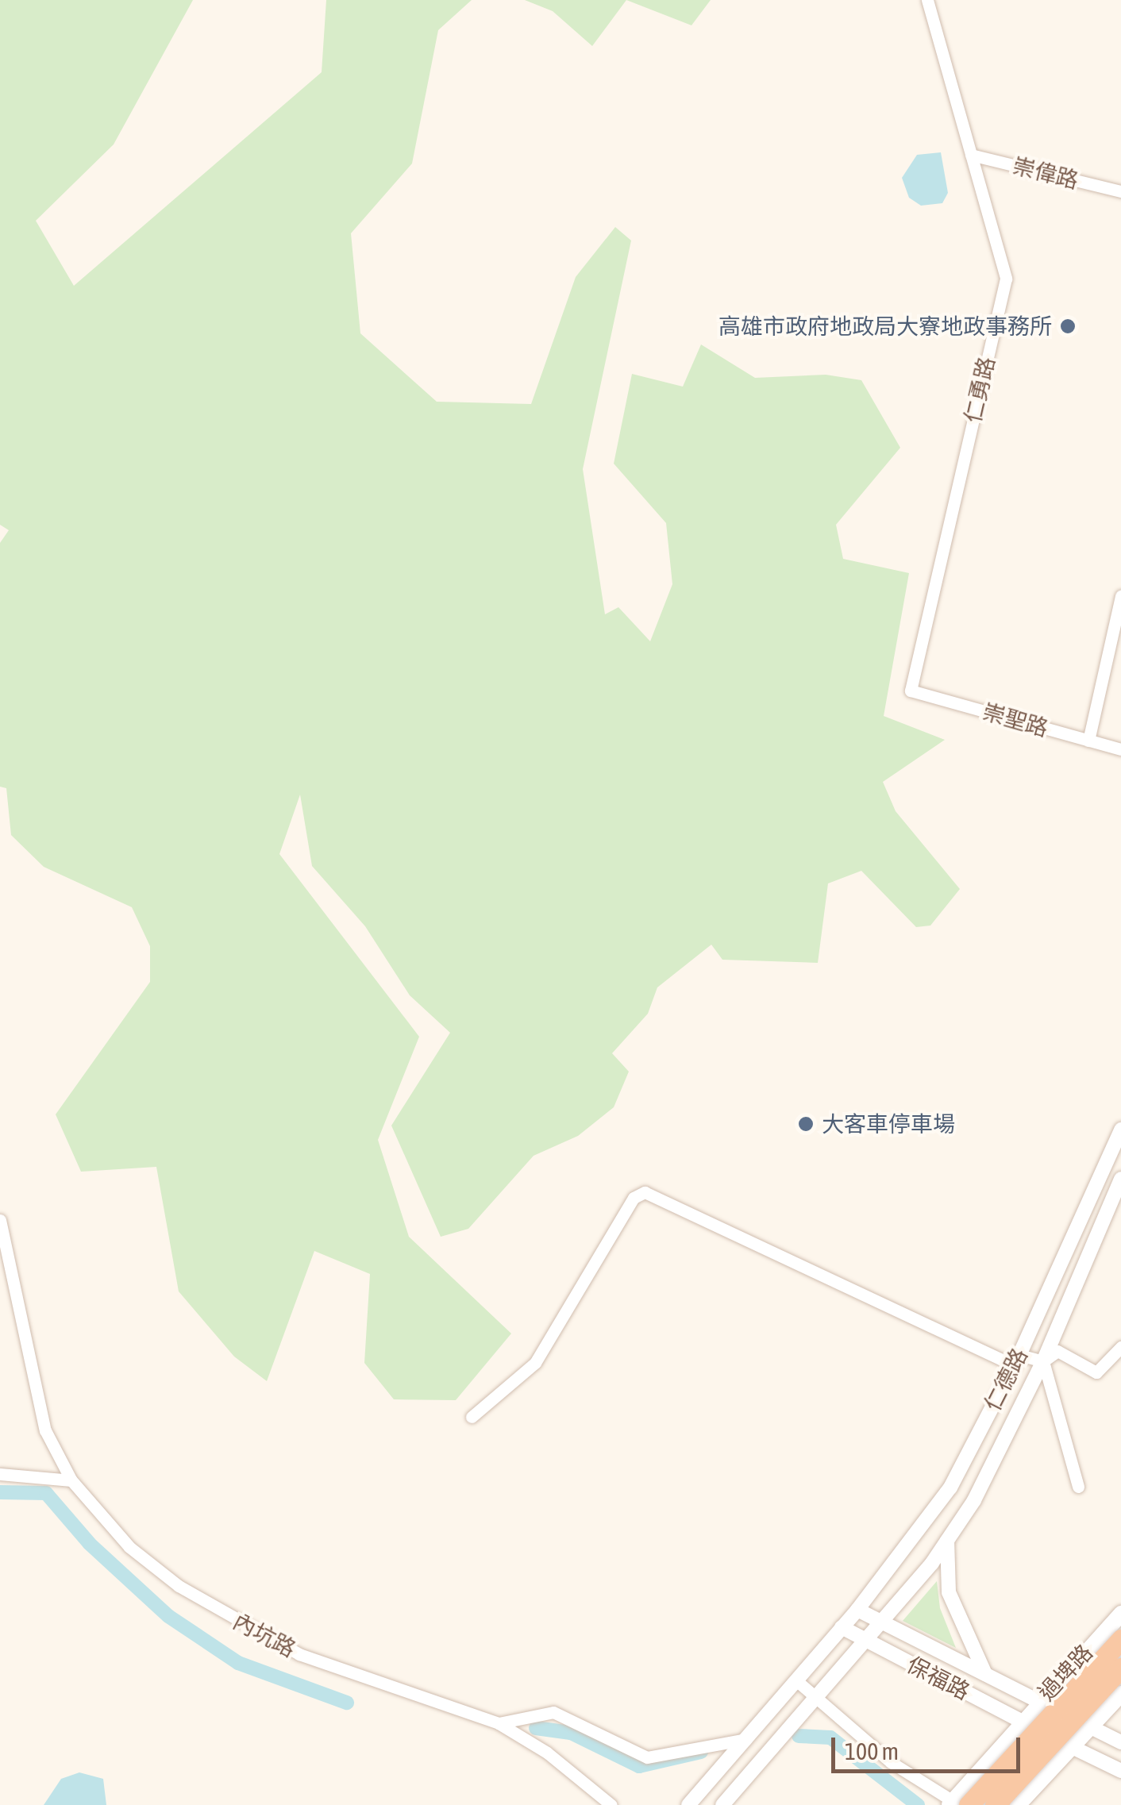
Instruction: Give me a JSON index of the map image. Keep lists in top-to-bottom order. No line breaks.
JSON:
{"streets":{"main road":["過埤路"],"street":["崇偉路","仁勇路","崇聖路","仁德路","內坑路","保福路"]},"crossings":[["崇偉路","仁勇路"],["仁勇路","崇聖路"],["仁德路","保福路"],["過埤路","保福路"]],"places":["高雄市政府地政局大寮地政事務所","大客車停車場"],"scale_bar":"100 m"}
